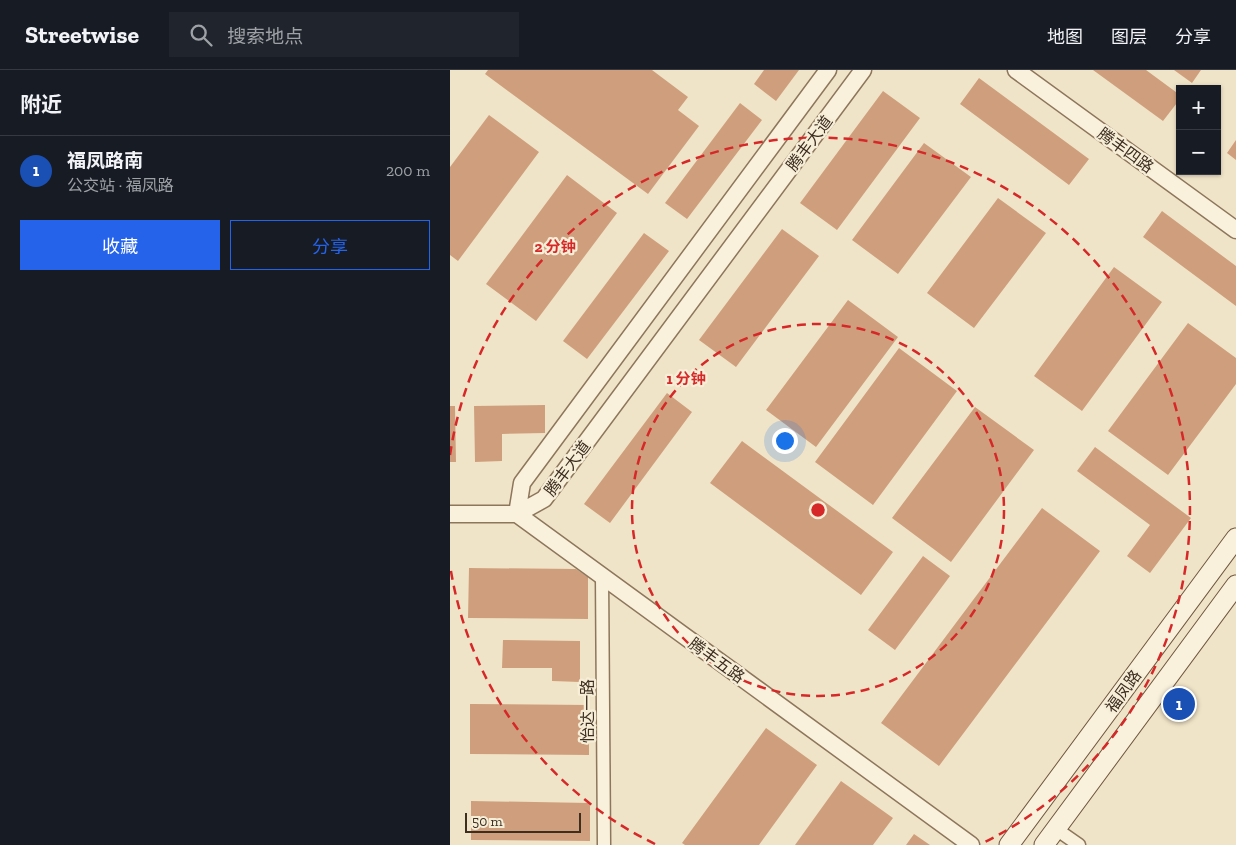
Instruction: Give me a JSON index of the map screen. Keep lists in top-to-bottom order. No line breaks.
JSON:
{"streets":{"main road":["福凤路"],"street":["腾丰大道","腾丰四路","腾丰五路","怡达一路"]},"crossings":[["腾丰大道","腾丰五路"],["腾丰五路","怡达一路"]],"scale_bar":"50 m","page":{"header":"Streetwise","search":"搜索地点","nav":["地图","图层","分享"],"heading":"附近","map_buttons":["+","−"],"list":[{"mark":"1","name":"福凤路南","note":"公交站 · 福凤路","value":"200 m"}],"buttons":["收藏","分享"],"pins":"1","scale":"50 m"},"rings":["2 分钟","1 分钟"]}
